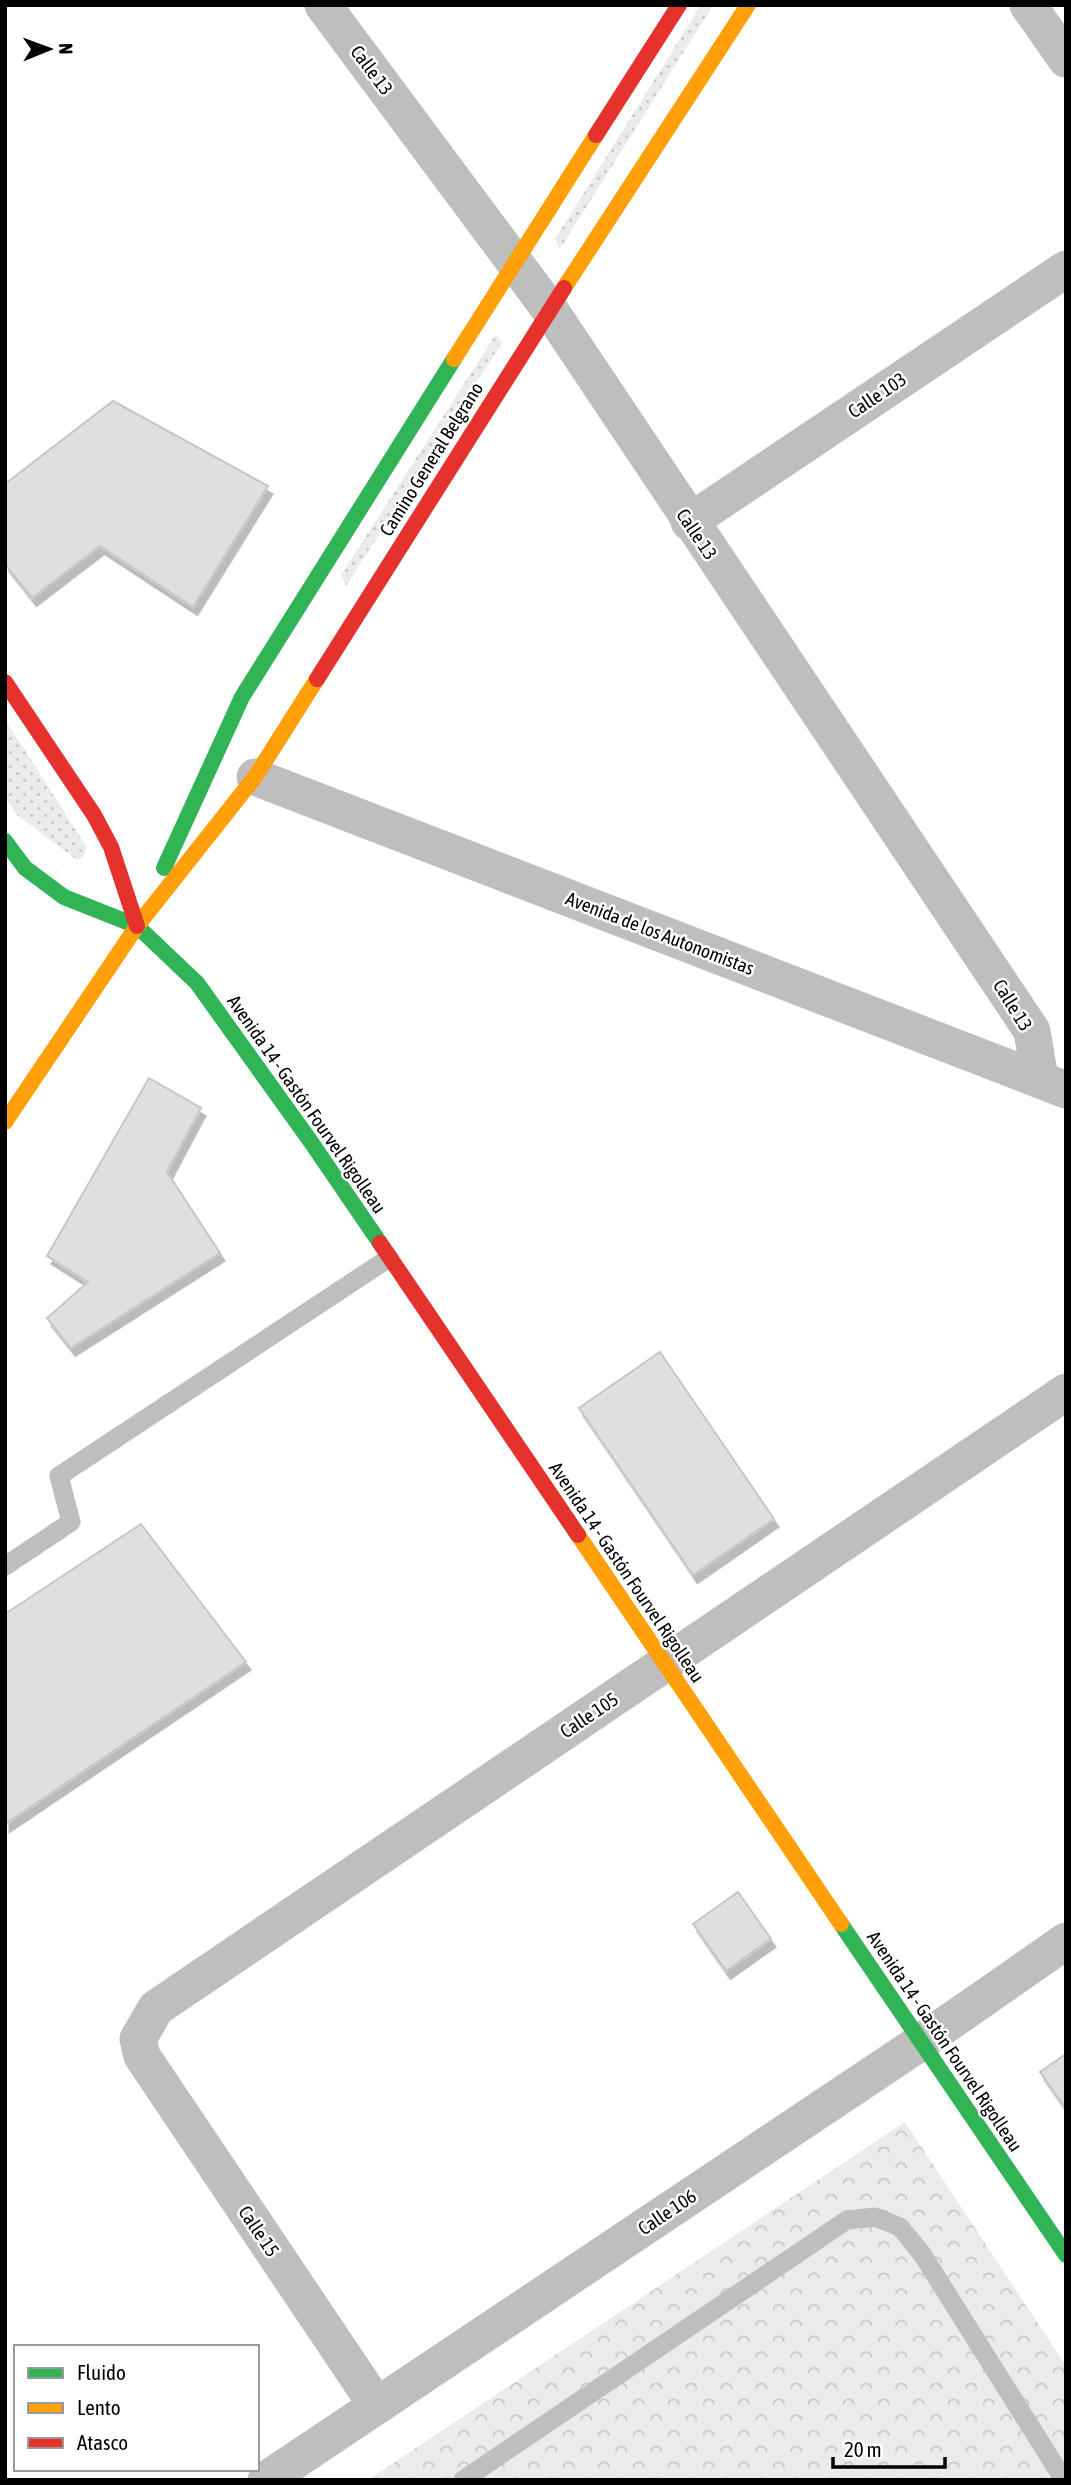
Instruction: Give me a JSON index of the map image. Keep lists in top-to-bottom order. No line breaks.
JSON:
{"streets":{"main road":["Camino General Belgrano","Avenida 14 - Gastón Fourvel Rigolleau"],"street":["Calle 13","Calle 103","Avenida de los Autonomistas","Calle 105","Calle 106","Calle 15"]},"crossings":[["Calle 13","Calle 103"],["Calle 13","Camino General Belgrano"],["Calle 13","Avenida de los Autonomistas"],["Camino General Belgrano","Avenida de los Autonomistas"],["Camino General Belgrano","Avenida 14 - Gastón Fourvel Rigolleau"],["Avenida 14 - Gastón Fourvel Rigolleau","Calle 105"],["Avenida 14 - Gastón Fourvel Rigolleau","Calle 106"],["Calle 105","Calle 15"],["Calle 106","Calle 15"]],"legend":["Fluido","Lento","Atasco"],"scale_bar":"20 m","north":"right"}
